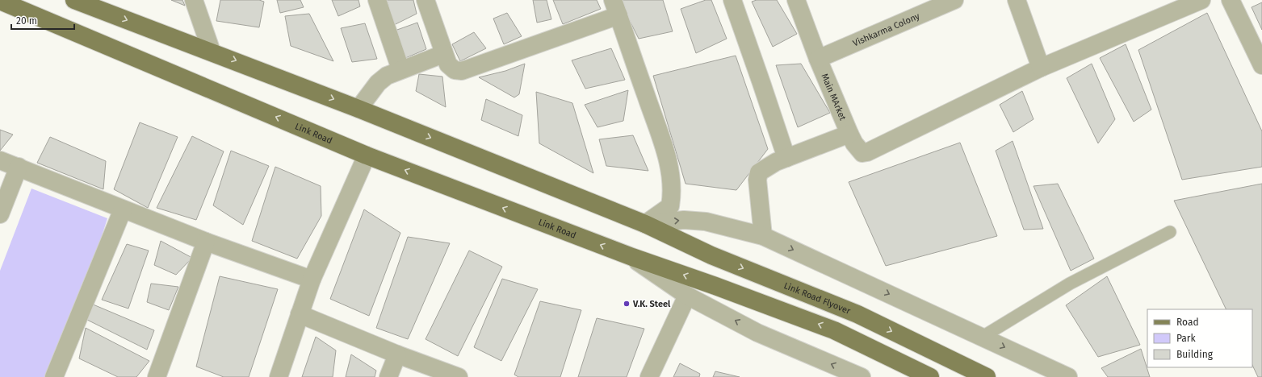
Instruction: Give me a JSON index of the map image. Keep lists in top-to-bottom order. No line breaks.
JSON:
{"streets":{"main road":["Link Road","Link Road Flyover"],"street":["Vishkarma Colony","Main MArket"]},"crossings":[["Vishkarma Colony","Main MArket"]],"places":["V.K. Steel"],"legend":["Road","Park","Building"],"scale_bar":"20 m"}
